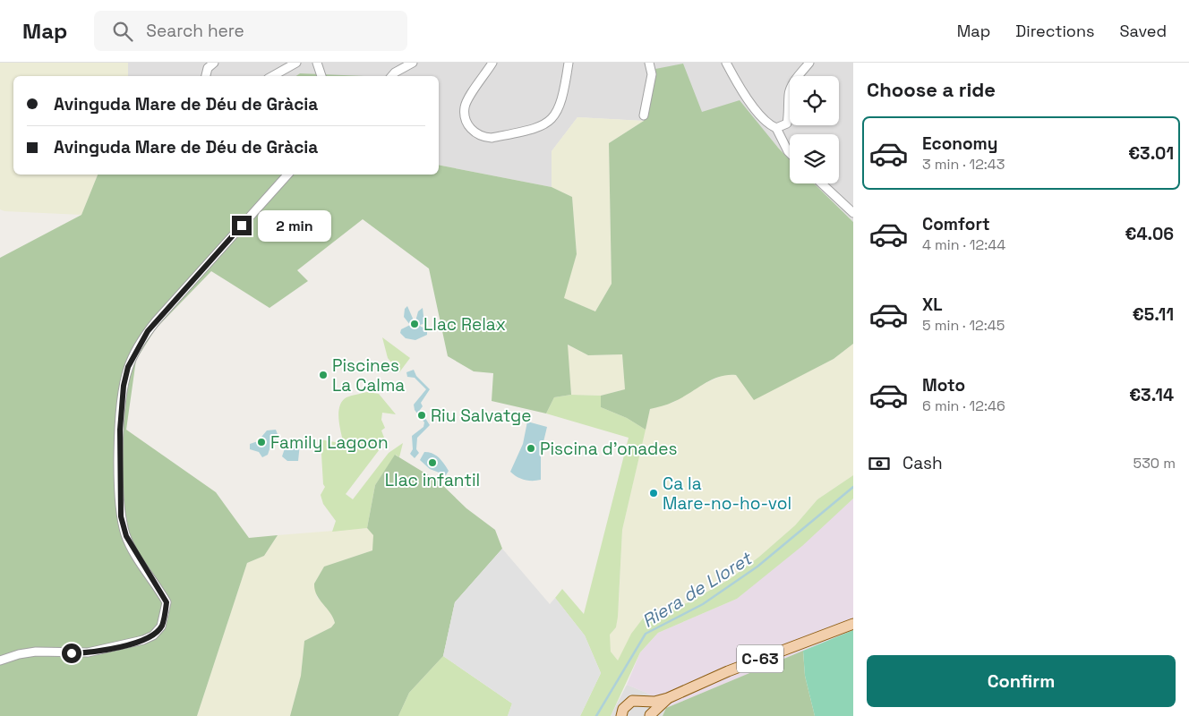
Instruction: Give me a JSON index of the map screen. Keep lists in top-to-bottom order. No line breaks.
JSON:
{"streets":{"main road":["C-63"]},"water":["Riera de Lloret"],"places":["Llac Relax","Piscines La Calma","Riu Salvatge","Family Lagoon","Piscina d'onades","Llac infantil","Ca la Mare-no-ho-vol"],"page":{"header":"Map","search":"Search here","nav":["Map","Directions","Saved"],"heading":"Choose a ride","banner":["Avinguda Mare de Déu de Gràcia","Avinguda Mare de Déu de Gràcia"],"list":[{"name":"Economy","note":"3 min · 12:43","value":"€3.01"},{"name":"Comfort","note":"4 min · 12:44","value":"€4.06"},{"name":"XL","note":"5 min · 12:45","value":"€5.11"},{"name":"Moto","note":"6 min · 12:46","value":"€3.14"}],"bubble":"2 min","pay":["Cash","530 m"],"buttons":"Confirm"}}
